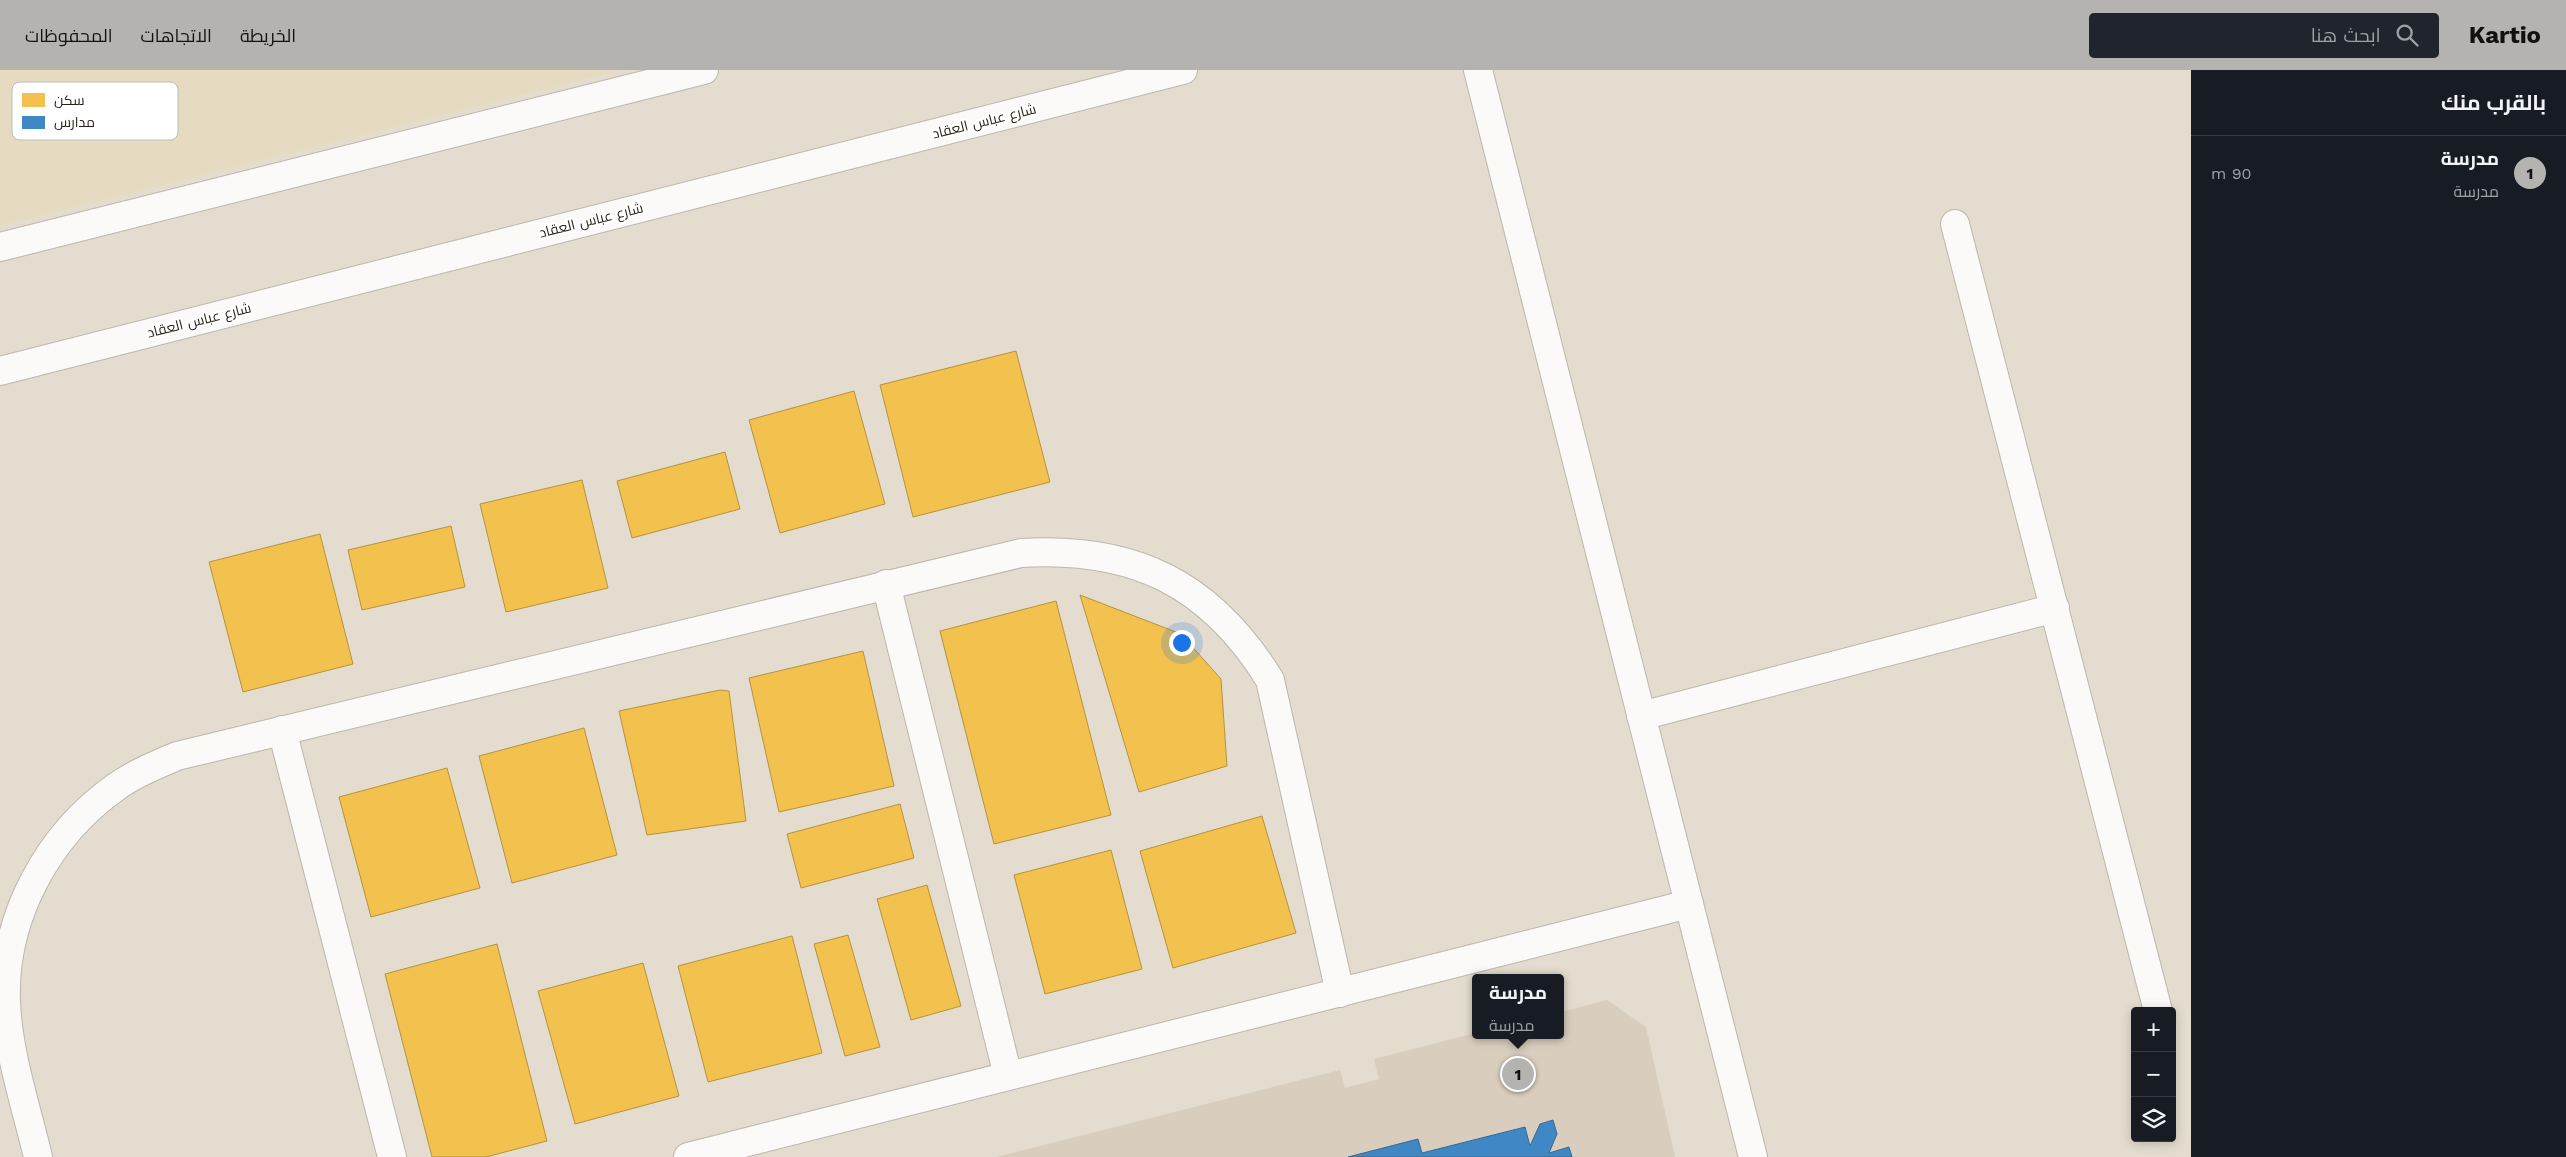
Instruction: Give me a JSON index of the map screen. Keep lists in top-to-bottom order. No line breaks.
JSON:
{"streets":{"street":["شارع عباس العقاد"]},"legend":["سكن","مدارس"],"page":{"header":"Kartio","search":"ابحث هنا","nav":["الخريطة","الاتجاهات","المحفوظات"],"heading":"بالقرب منك","list":[{"mark":"1","name":"مدرسة","note":"مدرسة","value":"90 m"}],"popup":["مدرسة","مدرسة"],"map_buttons":["+","−"],"pins":"1"}}
